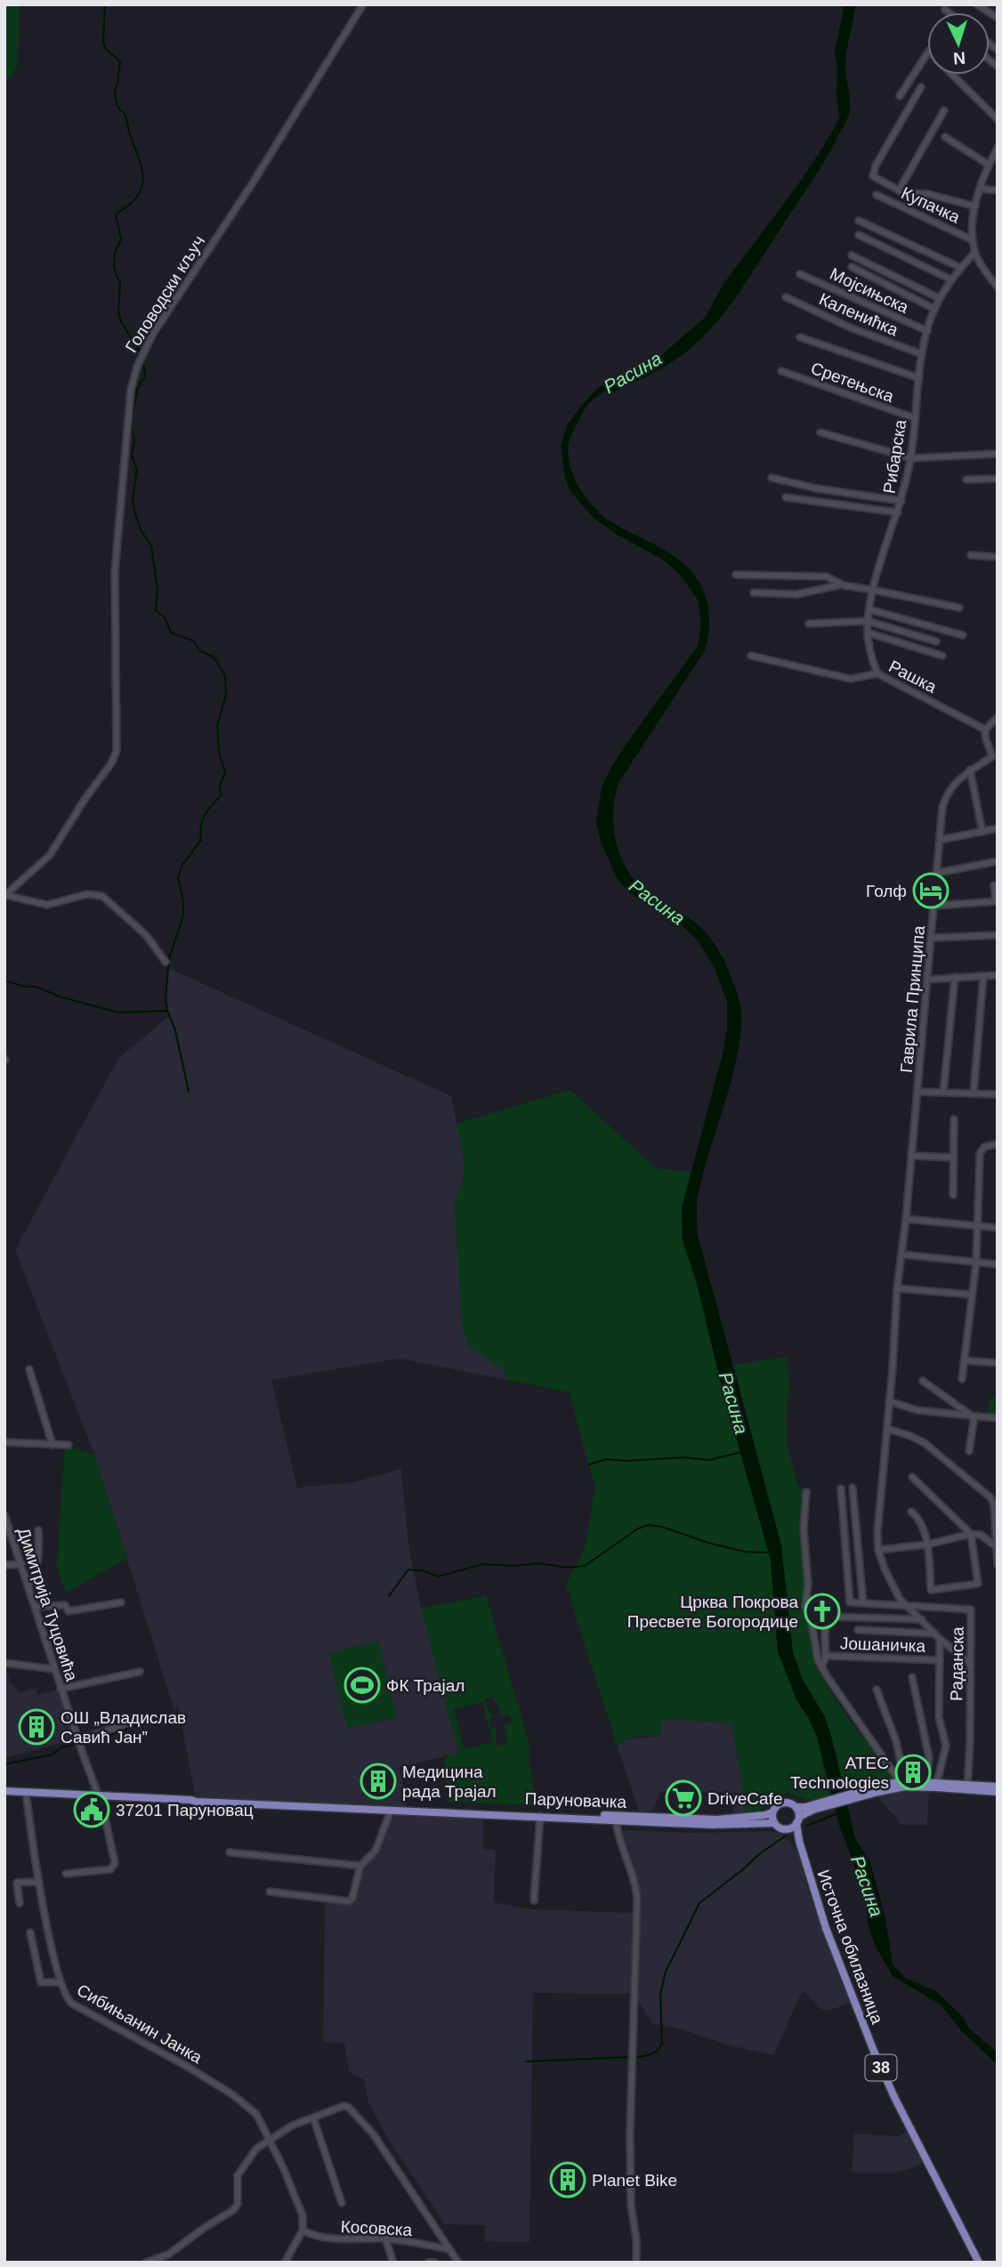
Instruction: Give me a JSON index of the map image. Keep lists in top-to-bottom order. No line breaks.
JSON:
{"streets":{"main road":["Паруновачка","Источна обилазница","38"],"street":["Купачка","Мојсињска","Головодски кључ","Каленићка","Сретењска","Рибарска","Рашка","Гаврила Принципа","Димитрија Туцовића","Јошаничка","Раданска","Сибињанин Јанка","Косовска"]},"crossings":[["Мојсињска","Рибарска"],["Каленићка","Рибарска"],["Сретењска","Рибарска"],["Рибарска","Рашка"],["Гаврила Принципа","Раданска"],["Димитрија Туцовића","Паруновачка"],["Паруновачка","Источна обилазница"],["Паруновачка","Сибињанин Јанка"],["Паруновачка","38"],["Источна обилазница","38"],["Сибињанин Јанка","Косовска"]],"water":["Расина"],"places":{"hotel":["Голф"],"church":["Црква Покрова Пресвете Богородице"],"sports":["ФК Трајал"],"building":["ОШ „Владислав Савић Јан”","ATEC Technologies","Медицина рада Трајал","Planet Bike"],"supermarket":["DriveCafe"],"public building":["37201 Паруновац"]},"north":"bottom"}
